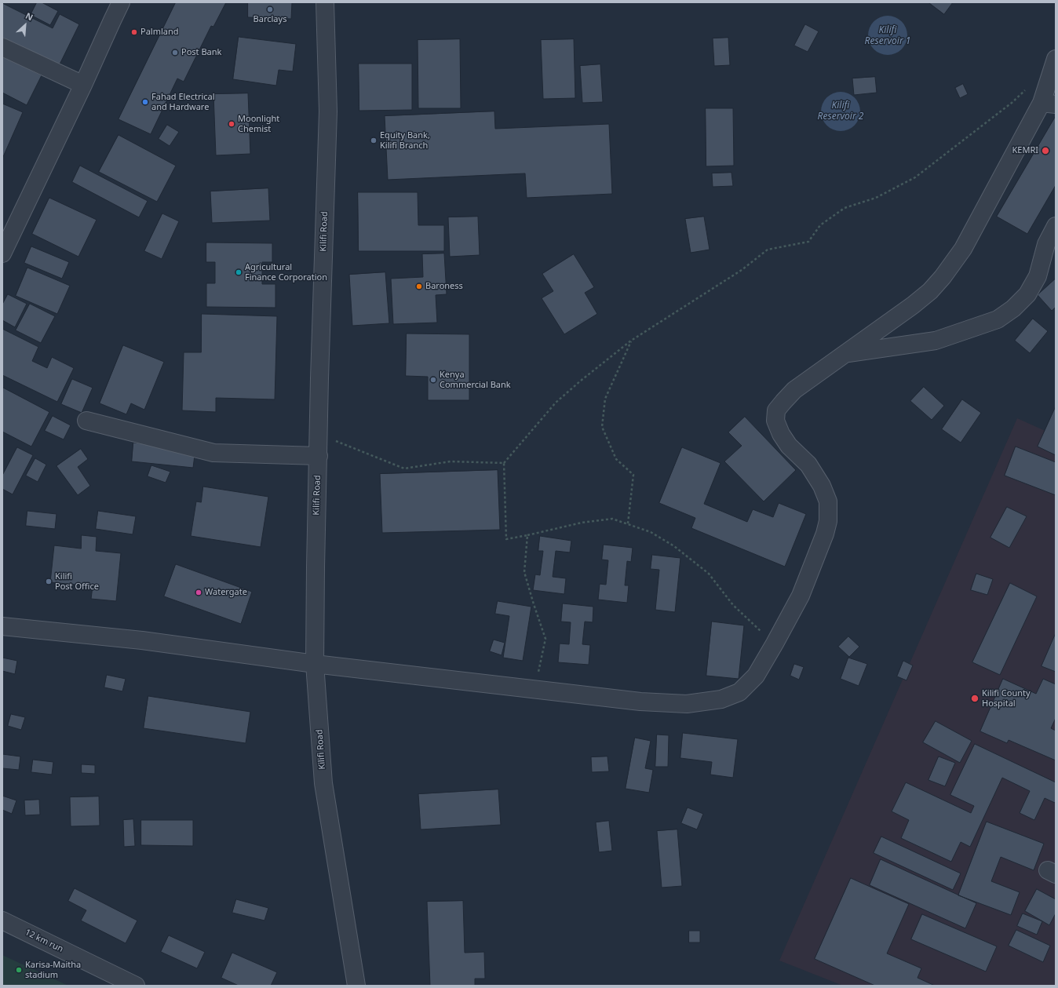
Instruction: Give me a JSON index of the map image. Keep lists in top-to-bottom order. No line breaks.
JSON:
{"streets":{"street":["Kilifi Road","12 km run"]},"water":["Kilifi Reservoir 1","Kilifi Reservoir 2"],"places":["Barclays","Palmland","Post Bank","Fahad Electrical and Hardware","Moonlight Chemist","Equity Bank, Kilifi Branch","KEMRI","Agricultural Finance Corporation","Baroness","Kenya Commercial Bank","Kilifi Post Office","Watergate","Kilifi County Hospital","Karisa-Maitha stadium"],"north":"top right"}
